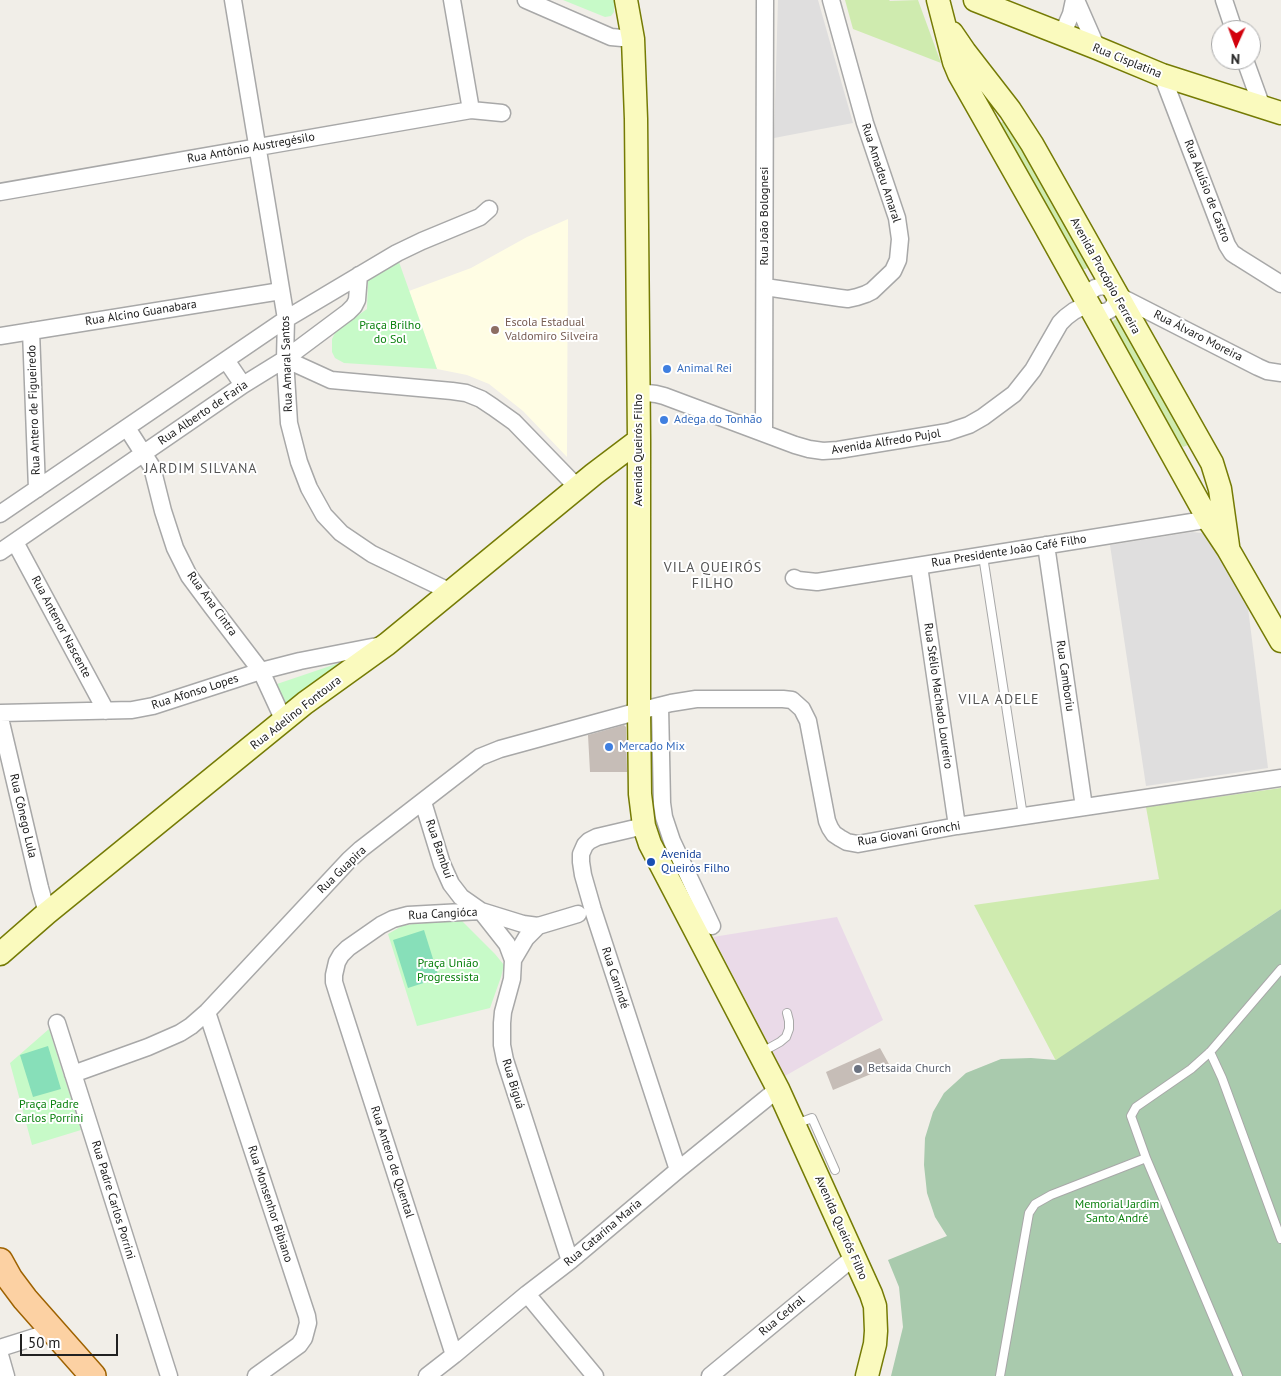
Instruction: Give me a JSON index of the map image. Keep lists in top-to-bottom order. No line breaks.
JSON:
{"streets":{"street":["Rua Cisplatina","Rua Antônio Austregésilo","Rua Amadeu Amaral","Rua Aluísio de Castro","Rua João Bolognesi","Avenida Procópio Ferreira","Rua Alcino Guanabara","Rua Álvaro Moreira","Rua Amaral Santos","Rua Antero de Figueiredo","Rua Alberto de Faria","Avenida Alfredo Pujol","Avenida Queirós Filho","Rua Presidente João Café Filho","Rua Ana Cintra","Rua Antenor Nascente","Rua Camboriu","Rua Afonso Lopes","Rua Stélio Machado Loureiro","Rua Adelino Fontoura","Rua Cônego Lula","Rua Giovani Gronchi","Rua Bambuí","Rua Guapira","Rua Cangióca","Rua Canindé","Rua Biguá","Rua Antero de Quental","Rua Padre Carlos Porrini","Rua Monsenhor Bibiano","Rua Catarina Maria","Rua Cedral"]},"crossings":[["Rua Cisplatina","Rua Aluísio de Castro"],["Rua Antônio Austregésilo","Rua Amaral Santos"],["Rua Amadeu Amaral","Rua João Bolognesi"],["Rua João Bolognesi","Avenida Alfredo Pujol"],["Avenida Procópio Ferreira","Rua Álvaro Moreira"],["Avenida Procópio Ferreira","Avenida Alfredo Pujol"],["Avenida Procópio Ferreira","Rua Presidente João Café Filho"],["Rua Alcino Guanabara","Rua Amaral Santos"],["Rua Alcino Guanabara","Rua Antero de Figueiredo"],["Rua Amaral Santos","Rua Alberto de Faria"],["Rua Amaral Santos","Rua Adelino Fontoura"],["Rua Alberto de Faria","Rua Ana Cintra"],["Rua Alberto de Faria","Rua Antenor Nascente"],["Avenida Alfredo Pujol","Avenida Queirós Filho"],["Avenida Queirós Filho","Rua Adelino Fontoura"],["Avenida Queirós Filho","Rua Giovani Gronchi"],["Avenida Queirós Filho","Rua Guapira"],["Avenida Queirós Filho","Rua Canindé"],["Avenida Queirós Filho","Rua Catarina Maria"],["Avenida Queirós Filho","Rua Cedral"],["Rua Presidente João Café Filho","Rua Camboriu"],["Rua Presidente João Café Filho","Rua Stélio Machado Loureiro"],["Rua Ana Cintra","Rua Afonso Lopes"],["Rua Ana Cintra","Rua Adelino Fontoura"],["Rua Antenor Nascente","Rua Afonso Lopes"],["Rua Camboriu","Rua Giovani Gronchi"],["Rua Afonso Lopes","Rua Adelino Fontoura"],["Rua Stélio Machado Loureiro","Rua Giovani Gronchi"],["Rua Adelino Fontoura","Rua Cônego Lula"],["Rua Giovani Gronchi","Rua Guapira"],["Rua Bambuí","Rua Guapira"],["Rua Bambuí","Rua Cangióca"],["Rua Guapira","Rua Padre Carlos Porrini"],["Rua Guapira","Rua Monsenhor Bibiano"],["Rua Cangióca","Rua Antero de Quental"],["Rua Canindé","Rua Catarina Maria"],["Rua Biguá","Rua Catarina Maria"],["Rua Antero de Quental","Rua Catarina Maria"]],"districts":["JARDIM SILVANA","VILA QUEIRÓS FILHO","VILA ADELE"],"parks":["Praça Brilho do Sol","Praça União Progressista","Praça Padre Carlos Porrini","Memorial Jardim Santo André"],"places":["Escola Estadual Valdomiro Silveira","Animal Rei","Adega do Tonhão","Mercado Mix","Avenida Queirós Filho","Betsaida Church"],"scale_bar":"50 m","north":"bottom"}
